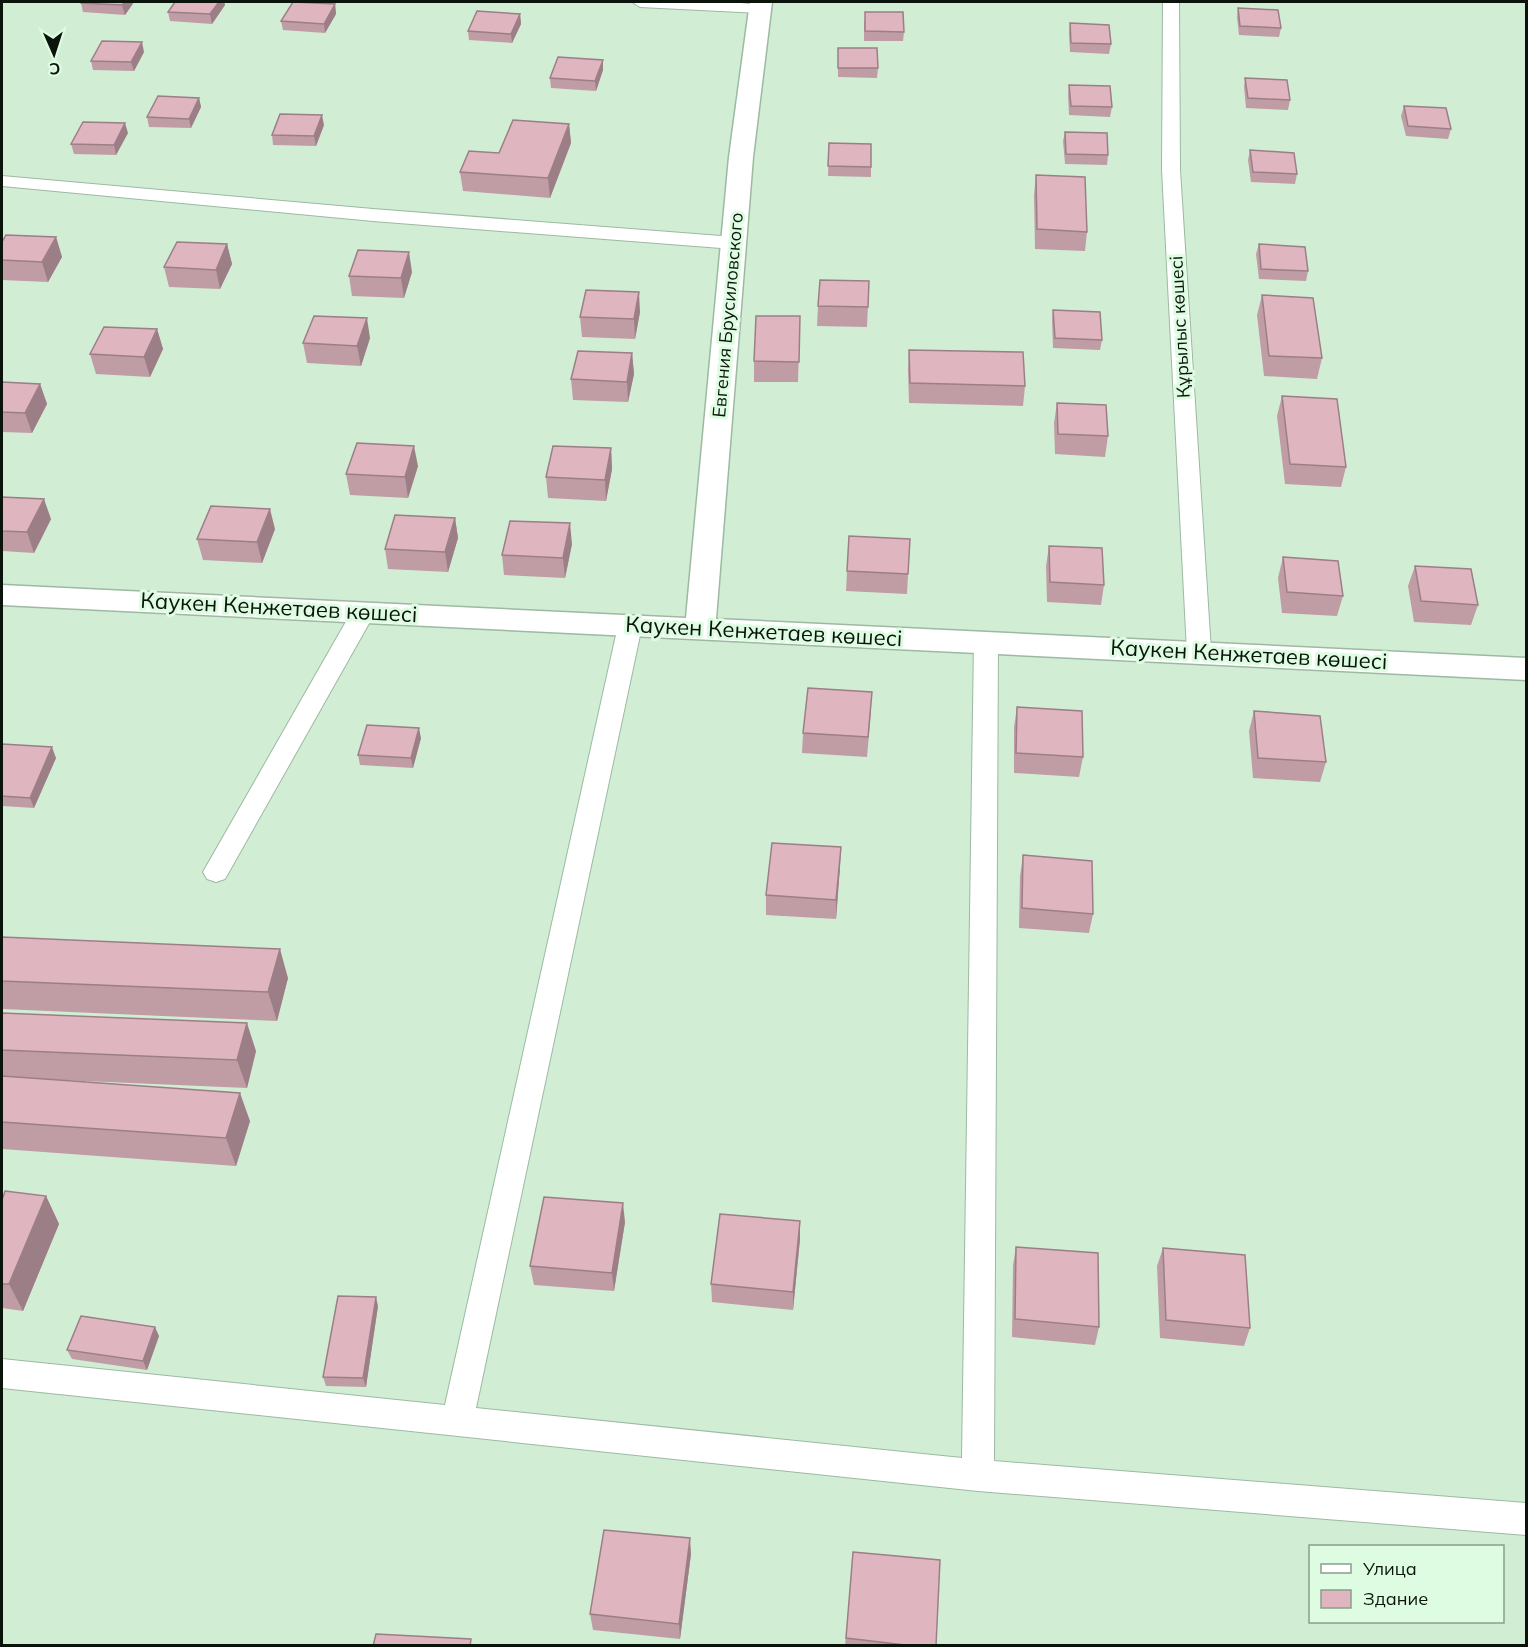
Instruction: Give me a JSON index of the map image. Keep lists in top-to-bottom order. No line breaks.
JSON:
{"streets":{"street":["Евгения Брусиловского","Каукен Кенжетаев көшесі"],"lane":["Құрылыс көшесі"]},"crossings":[["Евгения Брусиловского","Каукен Кенжетаев көшесі"],["Құрылыс көшесі","Каукен Кенжетаев көшесі"]],"legend":["Улица","Здание"],"north":"bottom"}
